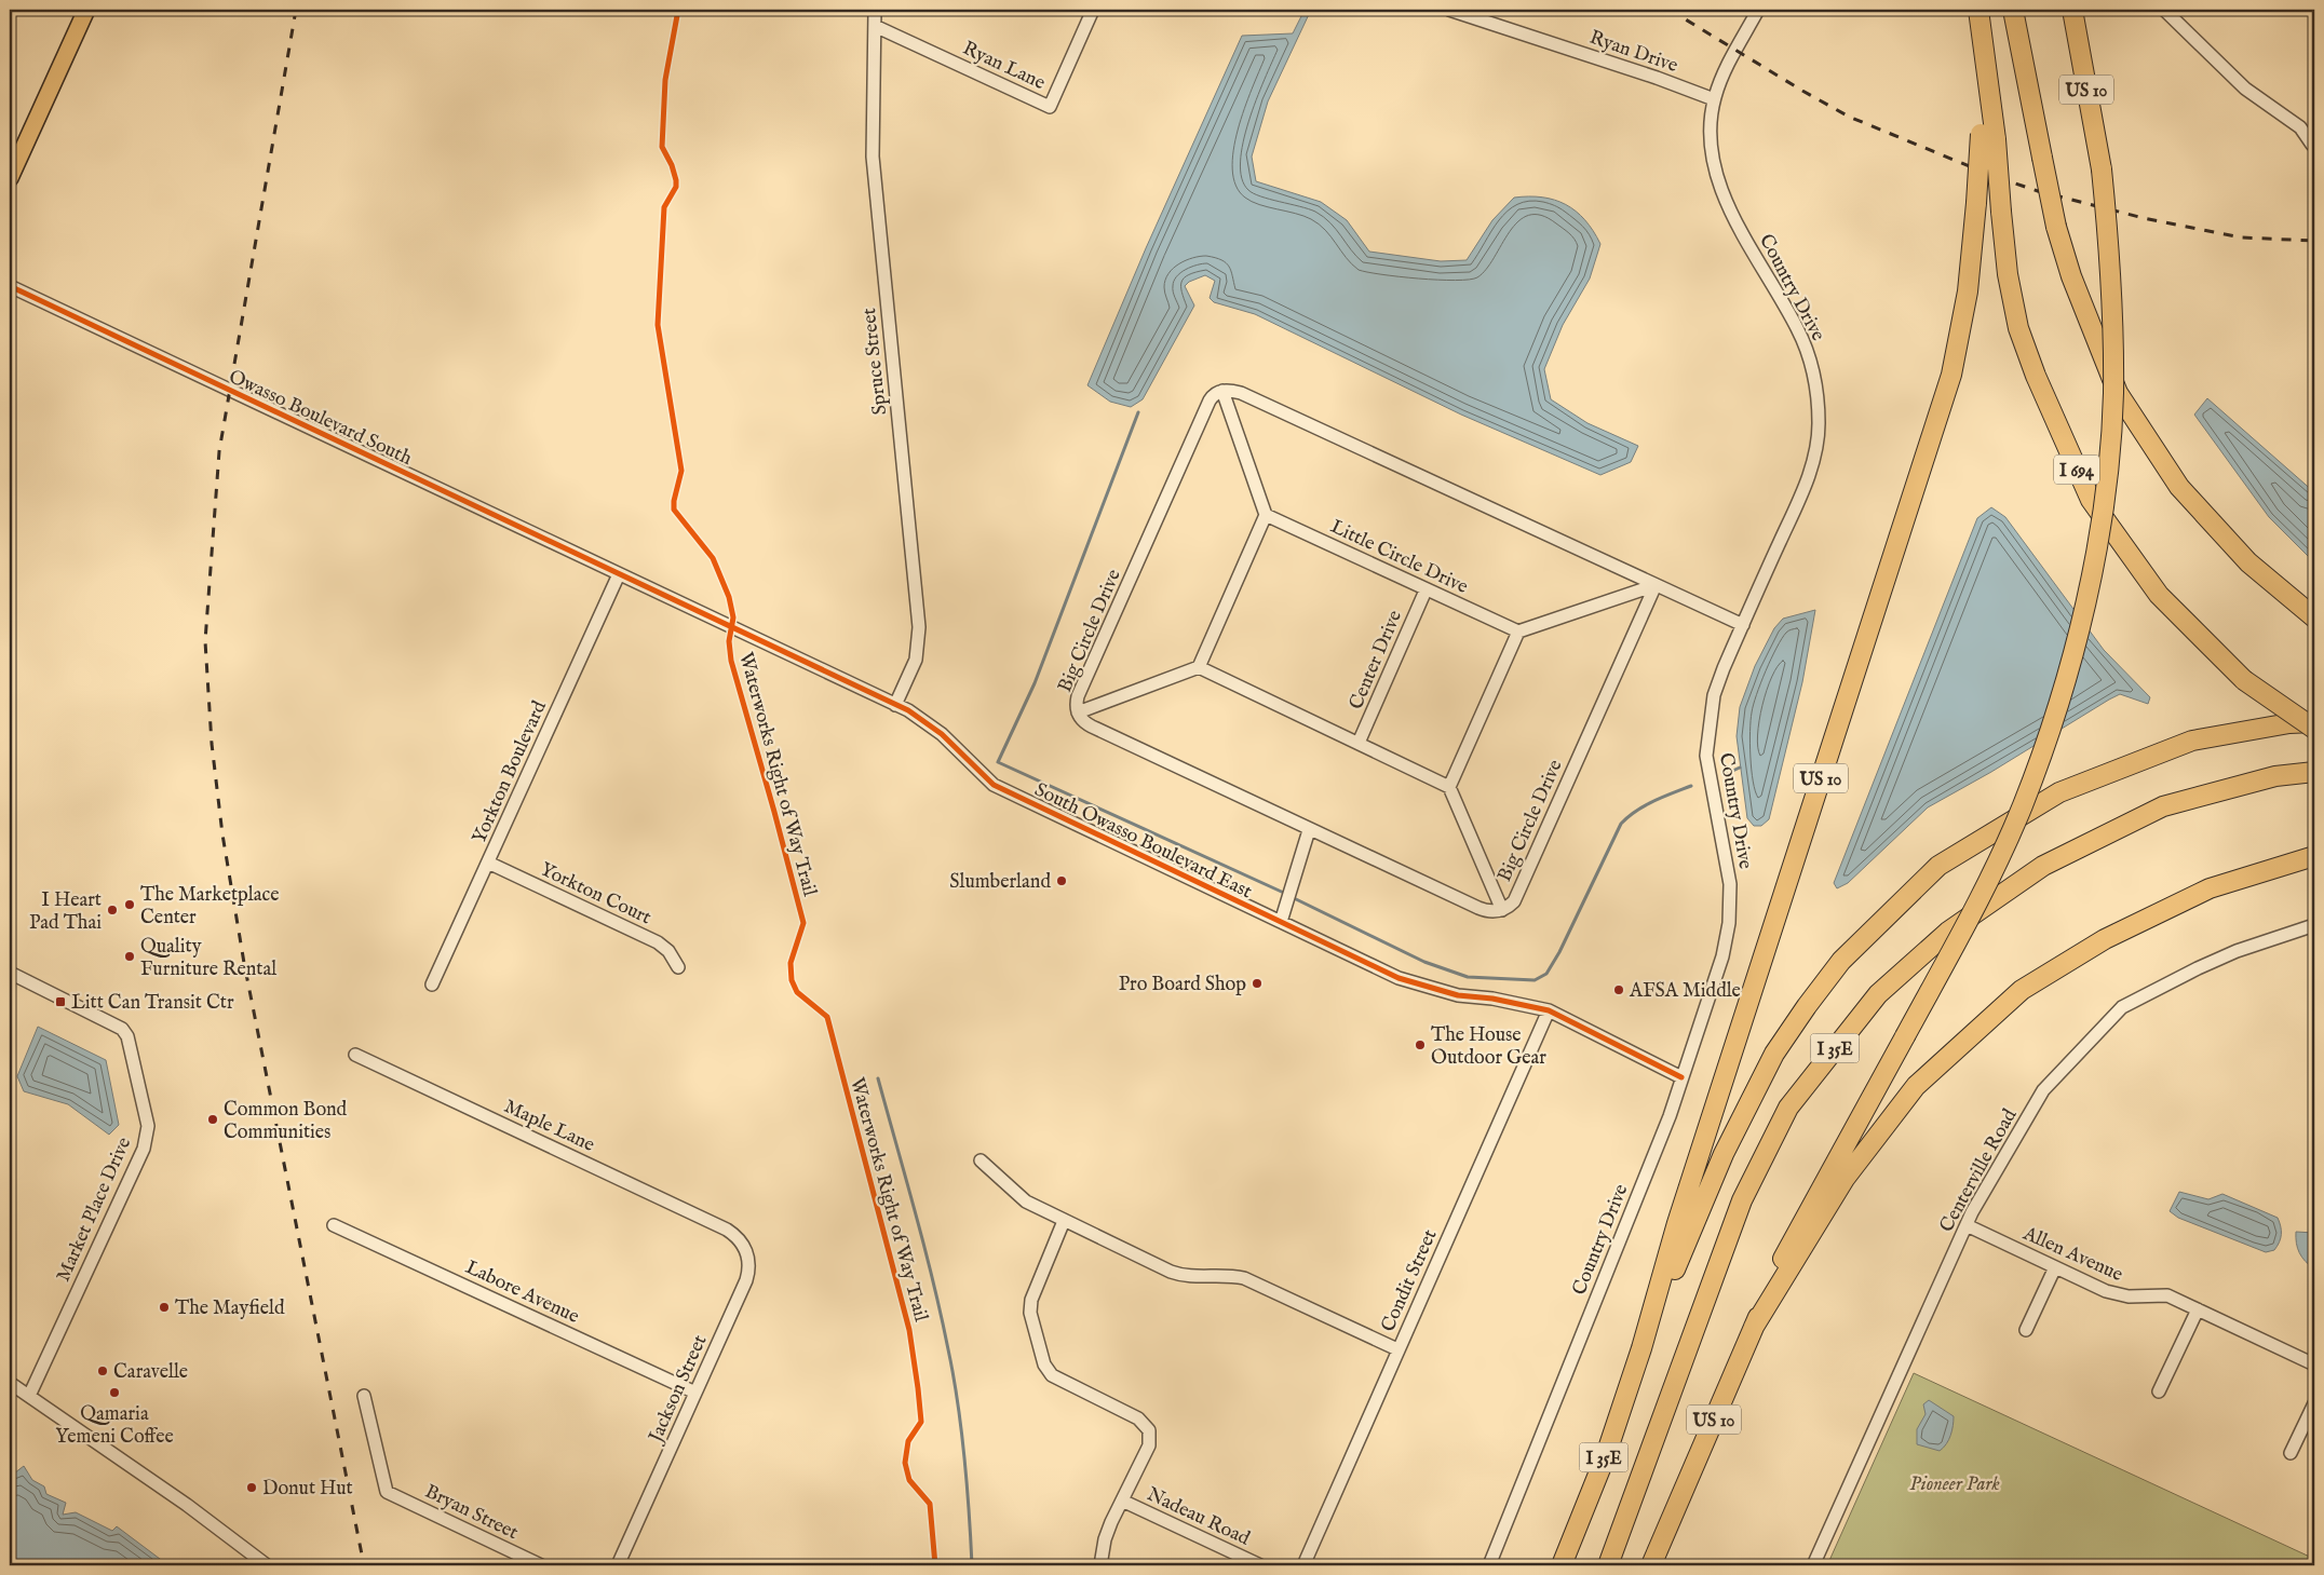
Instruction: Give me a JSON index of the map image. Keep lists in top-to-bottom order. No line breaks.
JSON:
{"streets":{"highway":["US 10","I 694","I 35E"],"street":["Ryan Drive","Ryan Lane","Country Drive","Spruce Street","Owasso Boulevard South","Little Circle Drive","Big Circle Drive","Center Drive","Yorkton Boulevard","South Owasso Boulevard East","Yorkton Court","Maple Lane","Centerville Road","Market Place Drive","Allen Avenue","Condit Street","Labore Avenue","Jackson Street","Bryan Street","Nadeau Road"],"cycle path":["Waterworks Right of Way Trail"]},"crossings":[["Ryan Drive","Country Drive"],["Ryan Lane","Spruce Street"],["US 10","I 694"],["US 10","I 35E"],["Country Drive","South Owasso Boulevard East"],["Spruce Street","South Owasso Boulevard East"],["Owasso Boulevard South","Yorkton Boulevard"],["Owasso Boulevard South","South Owasso Boulevard East"],["Little Circle Drive","Center Drive"],["Yorkton Boulevard","South Owasso Boulevard East"],["Yorkton Boulevard","Yorkton Court"],["South Owasso Boulevard East","Condit Street"],["Maple Lane","Jackson Street"],["Centerville Road","Allen Avenue"],["Labore Avenue","Jackson Street"]],"parks":["Pioneer Park"],"places":{"other":["Slumberland","The Marketplace Center","I Heart Pad Thai","Quality Furniture Rental","Pro Board Shop","AFSA Middle","The House Outdoor Gear","Common Bond Communities","The Mayfield","Caravelle","Qamaria Yemeni Coffee","Donut Hut"],"transit":["Litt Can Transit Ctr"]}}
